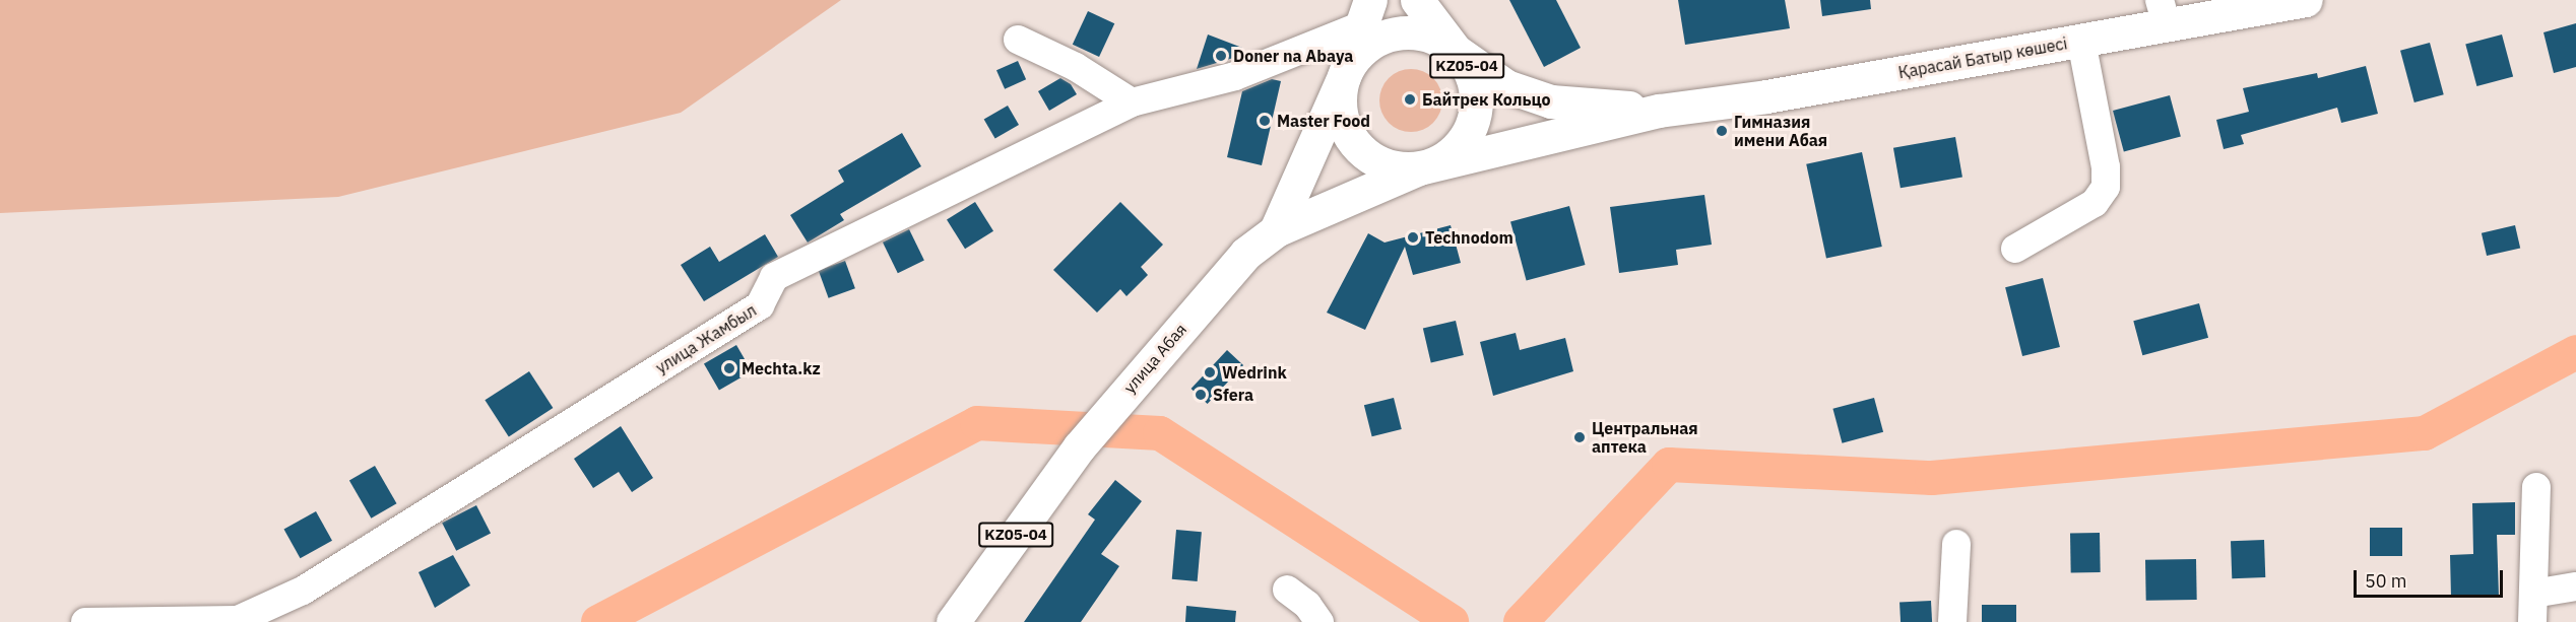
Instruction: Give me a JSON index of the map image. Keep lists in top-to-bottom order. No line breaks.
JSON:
{"streets":{"main road":["Қарасай Батыр көшесі","KZ05-04","улица Жамбыл","улица Абая"]},"crossings":[["KZ05-04","улица Жамбыл"],["KZ05-04","улица Абая"],["улица Жамбыл","улица Абая"]],"places":["Doner na Abaya","Байтрек Кольцо","Master Food","Гимназия имени Абая","Technodom","Mechta.kz","Wedrink","Sfera","Центральная аптека"],"scale_bar":"50 m"}
